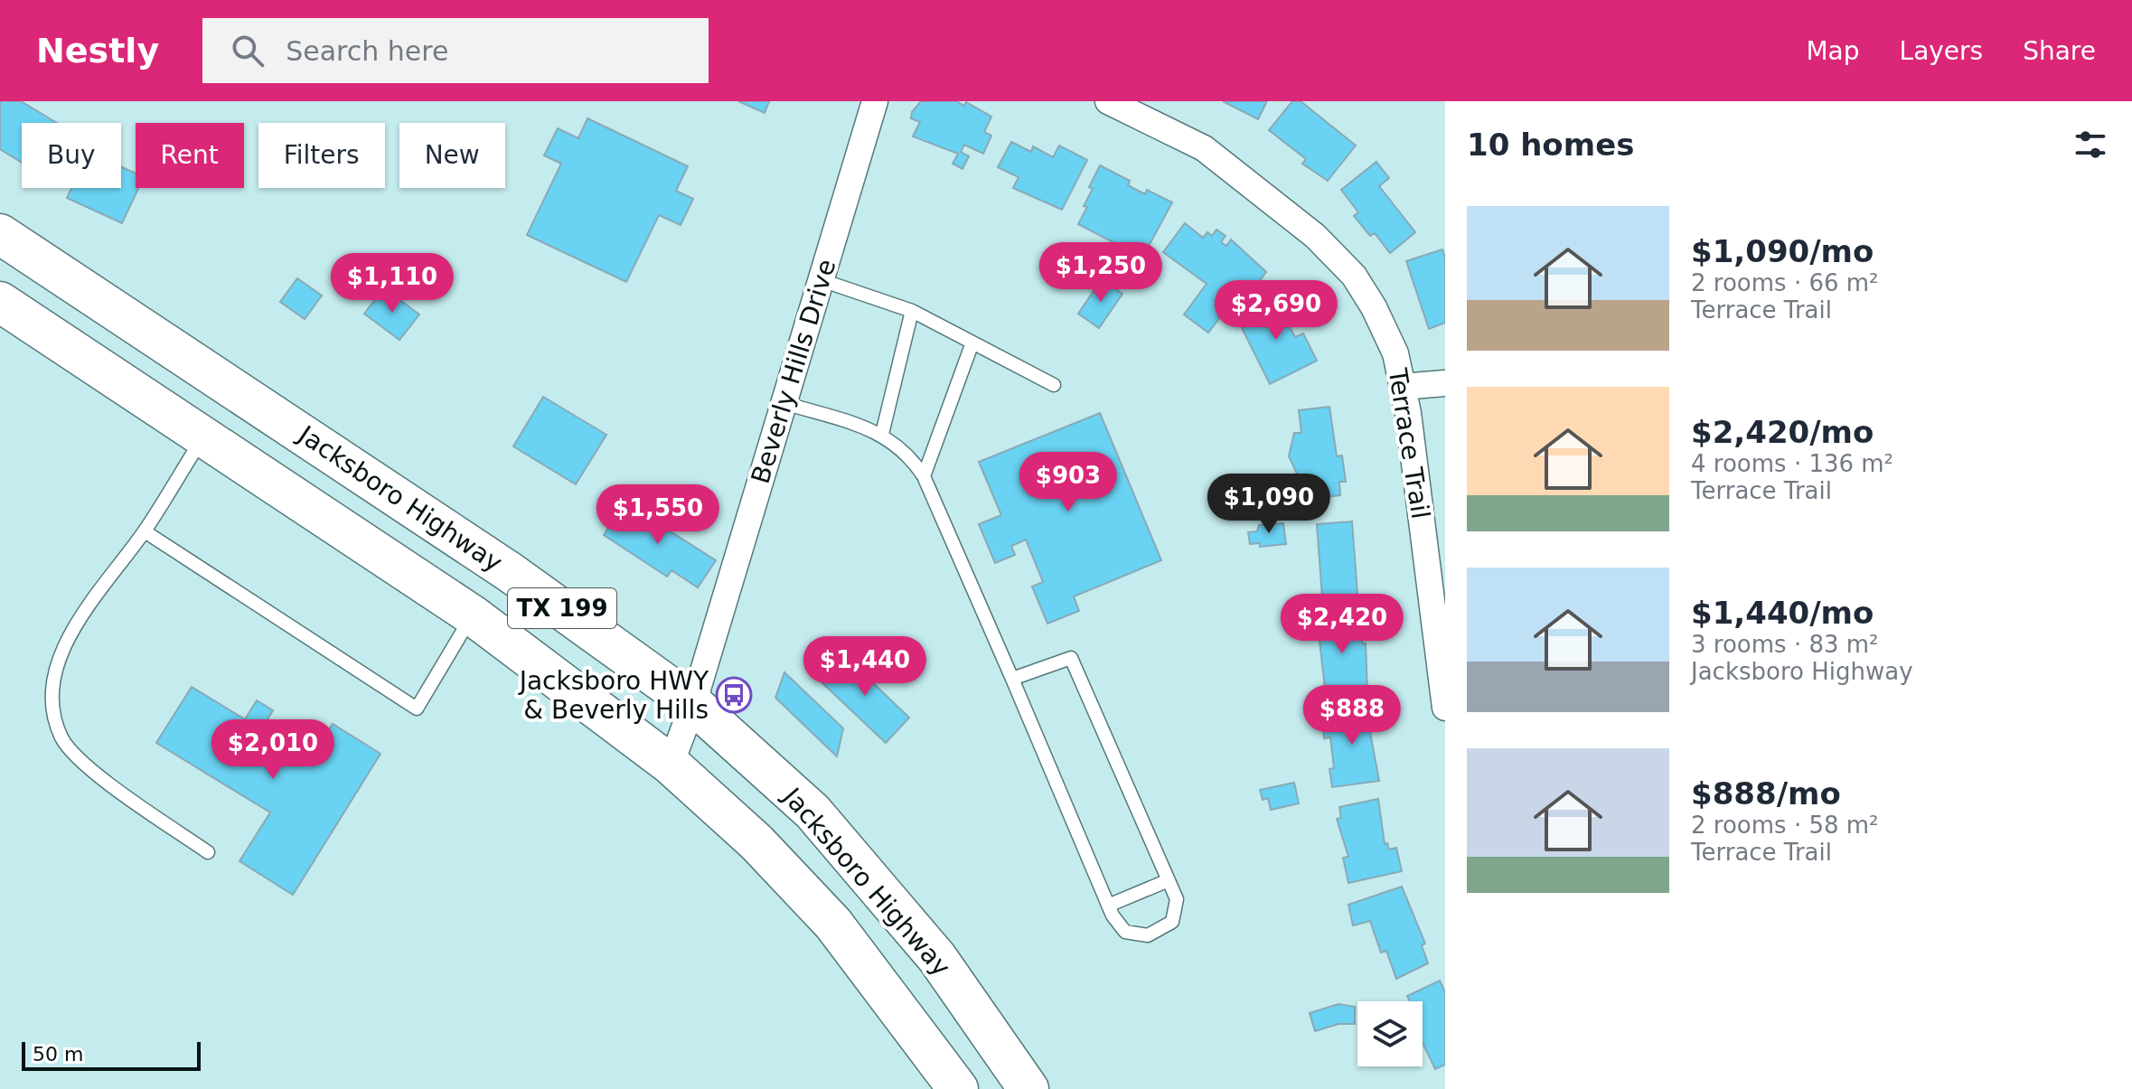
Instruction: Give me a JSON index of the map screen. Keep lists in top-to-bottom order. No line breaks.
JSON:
{"streets":{"main road":["Jacksboro Highway","TX 199"],"street":["Beverly Hills Drive","Terrace Trail"]},"crossings":[["Beverly Hills Drive","Jacksboro Highway"]],"places":{"bus stop":["Jacksboro HWY & Beverly Hills"]},"scale_bar":"50 m","page":{"header":"Nestly","search":"Search here","nav":["Map","Layers","Share"],"heading":"10 homes","chip":["Buy","Rent","Filters","New"],"list":[{"name":"$1,090/mo","note":"2 rooms · 66 m² · Terrace Trail"},{"name":"$2,420/mo","note":"4 rooms · 136 m² · Terrace Trail"},{"name":"$1,440/mo","note":"3 rooms · 83 m² · Jacksboro Highway"},{"name":"$888/mo","note":"2 rooms · 58 m² · Terrace Trail"}],"price":["$1,250","$1,110","$2,690","$903","$1,090","$1,550","$2,420","$1,440","$888","$2,010"],"scale":"50 m"}}
